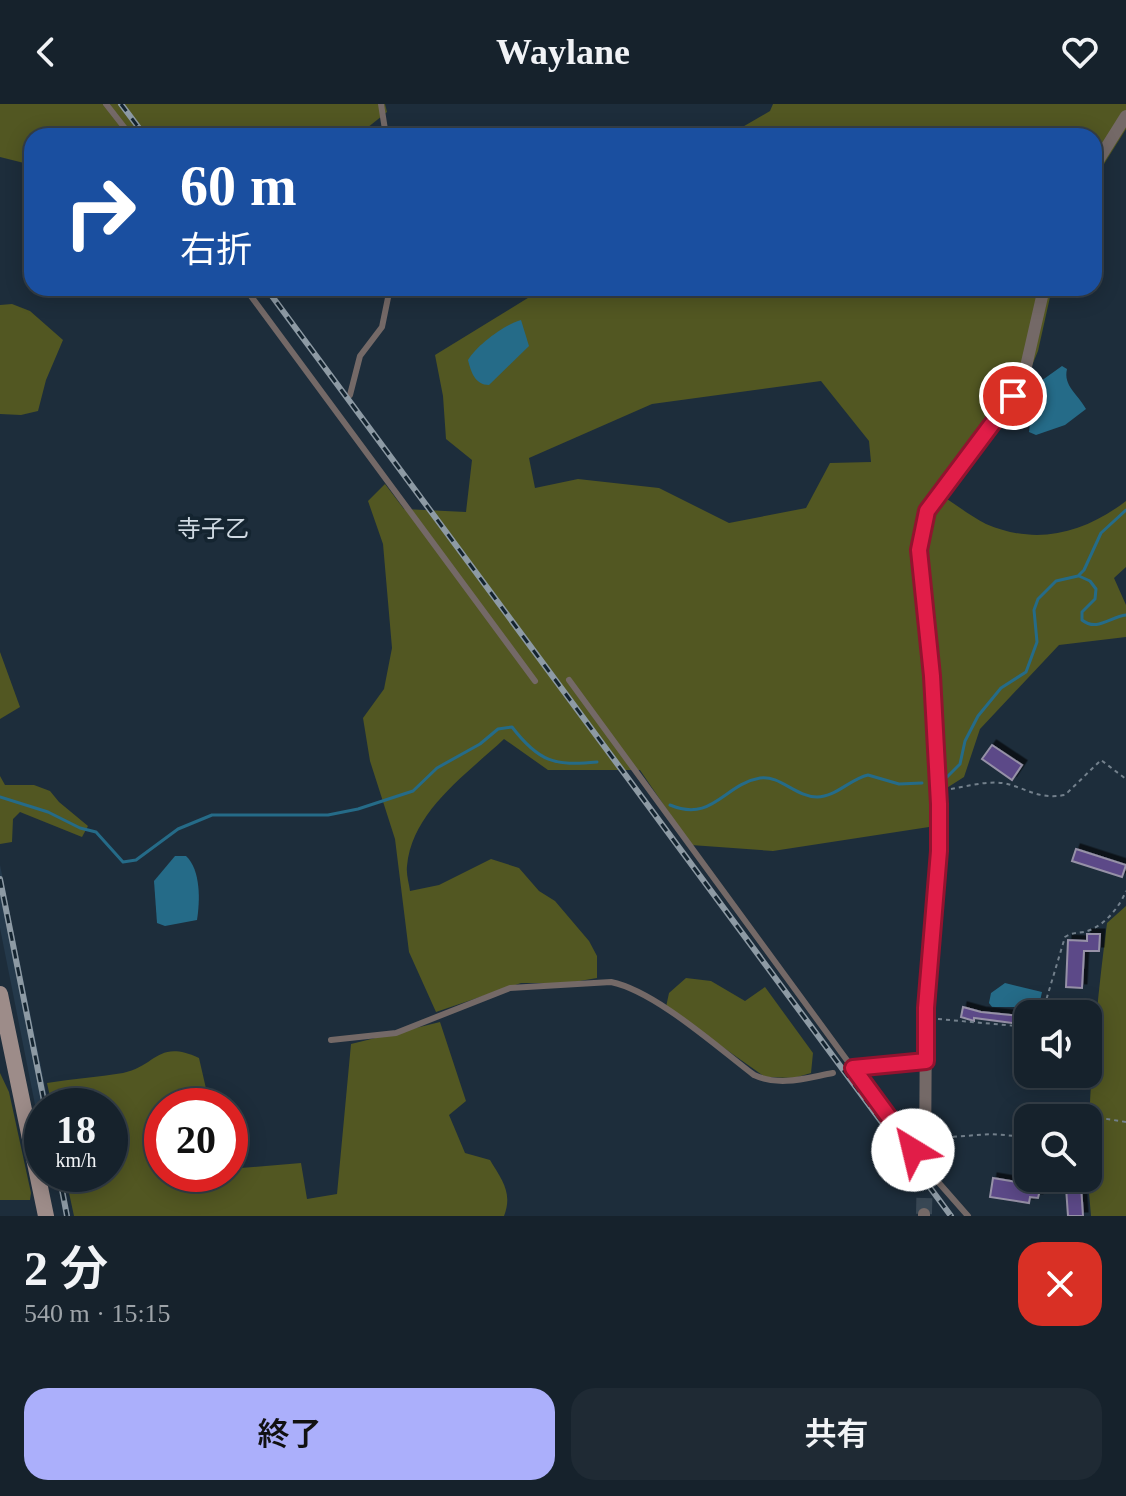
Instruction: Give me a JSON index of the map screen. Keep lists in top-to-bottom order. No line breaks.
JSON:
{"districts":["寺子乙"],"page":{"header":"Waylane","turn":["60 m","右折"],"speed":"18 km/h","limit":"20","heading":["2 分","540 m · 15:15"],"buttons":["終了","共有"]}}
